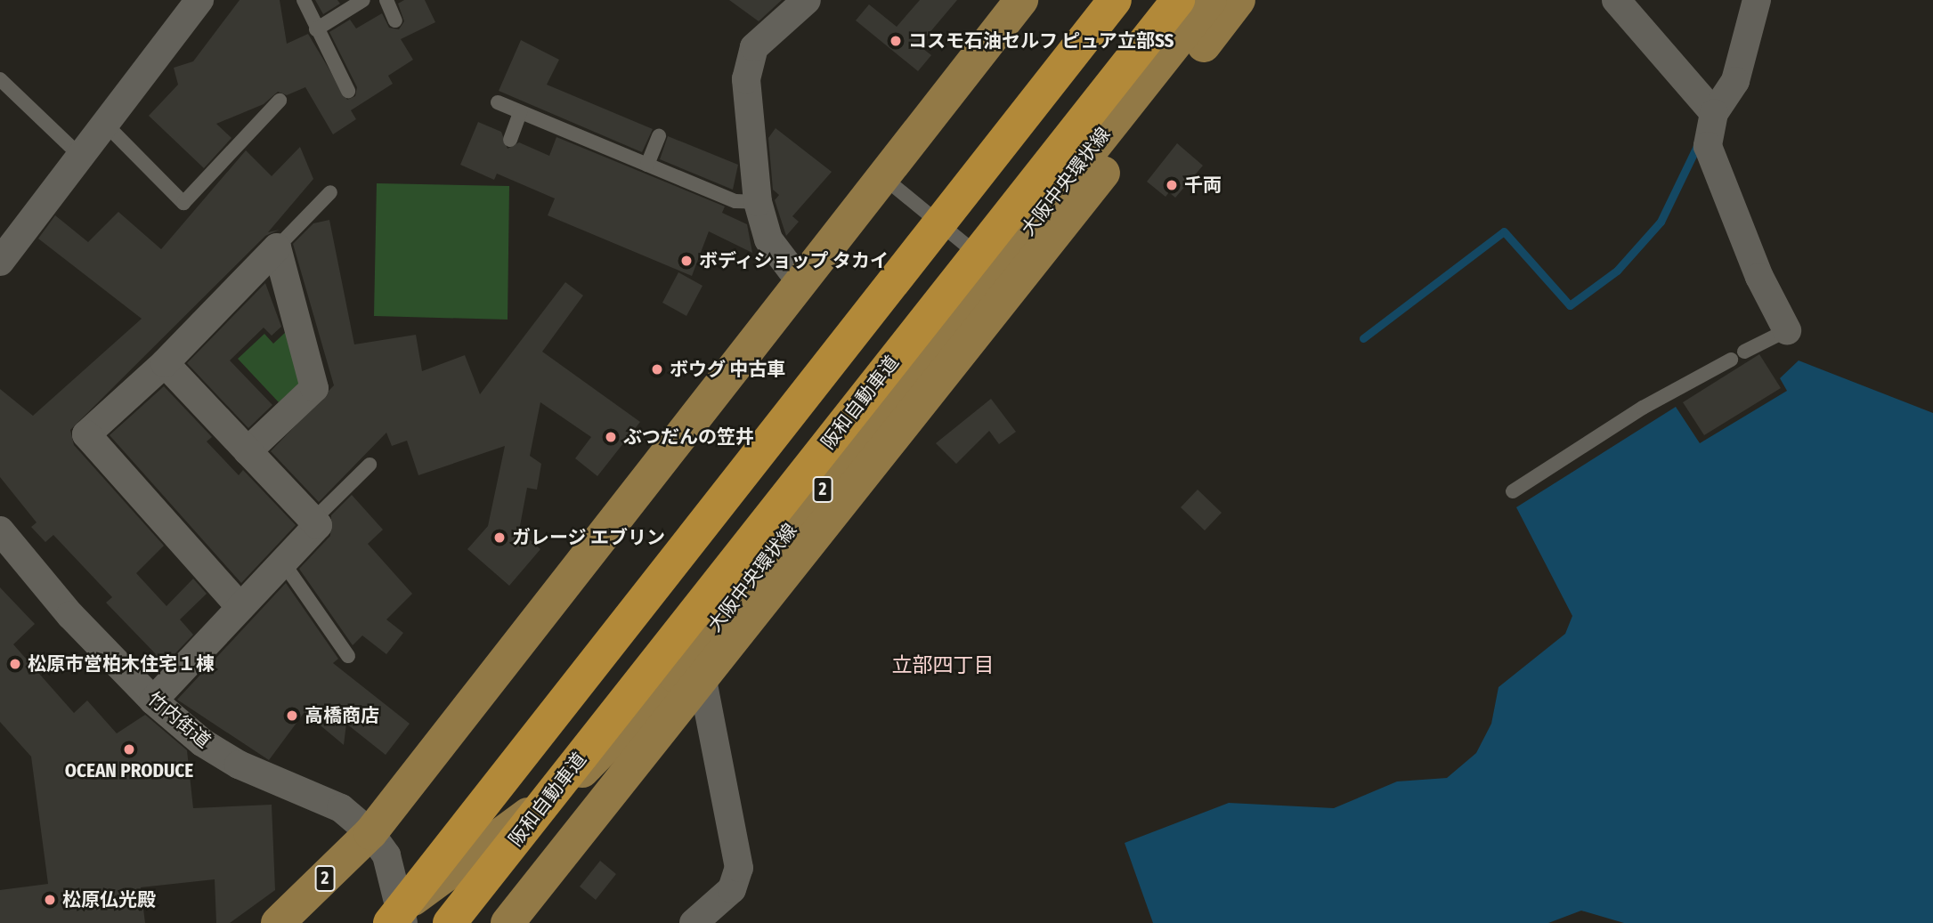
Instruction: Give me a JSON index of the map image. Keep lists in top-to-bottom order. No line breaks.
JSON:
{"streets":{"highway":["阪和自動車道"],"main road":["大阪中央環状線","2"],"street":["竹内街道"]},"crossings":[["2","竹内街道"]],"districts":["立部四丁目"],"places":["コスモ石油セルフ ピュア立部SS","千両","ボディショップ タカイ","ボウグ 中古車","ぶつだんの笠井","ガレージ エブリン","松原市営柏木住宅１棟","高橋商店","OCEAN PRODUCE","松原仏光殿"]}
